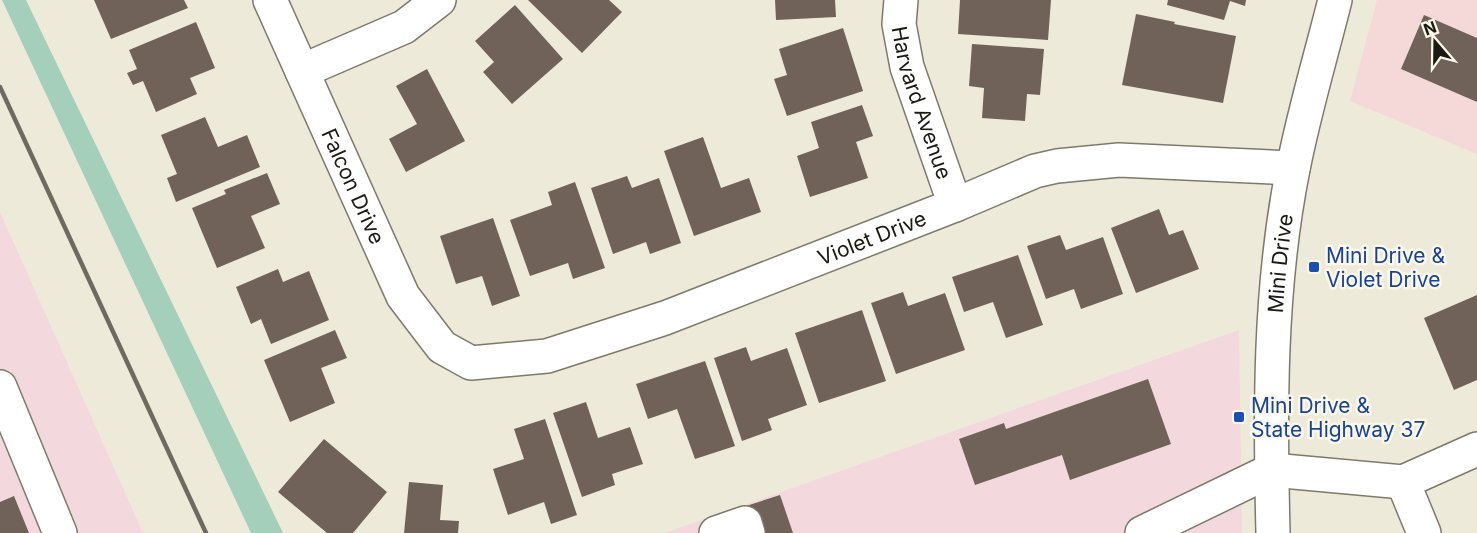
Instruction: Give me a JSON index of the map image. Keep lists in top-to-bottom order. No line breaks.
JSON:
{"streets":{"street":["Harvard Avenue","Falcon Drive","Violet Drive","Mini Drive"]},"crossings":[["Harvard Avenue","Violet Drive"],["Falcon Drive","Violet Drive"],["Violet Drive","Mini Drive"]],"places":{"transit":["Mini Drive & Violet Drive","Mini Drive & State Highway 37"]},"north":"top"}
